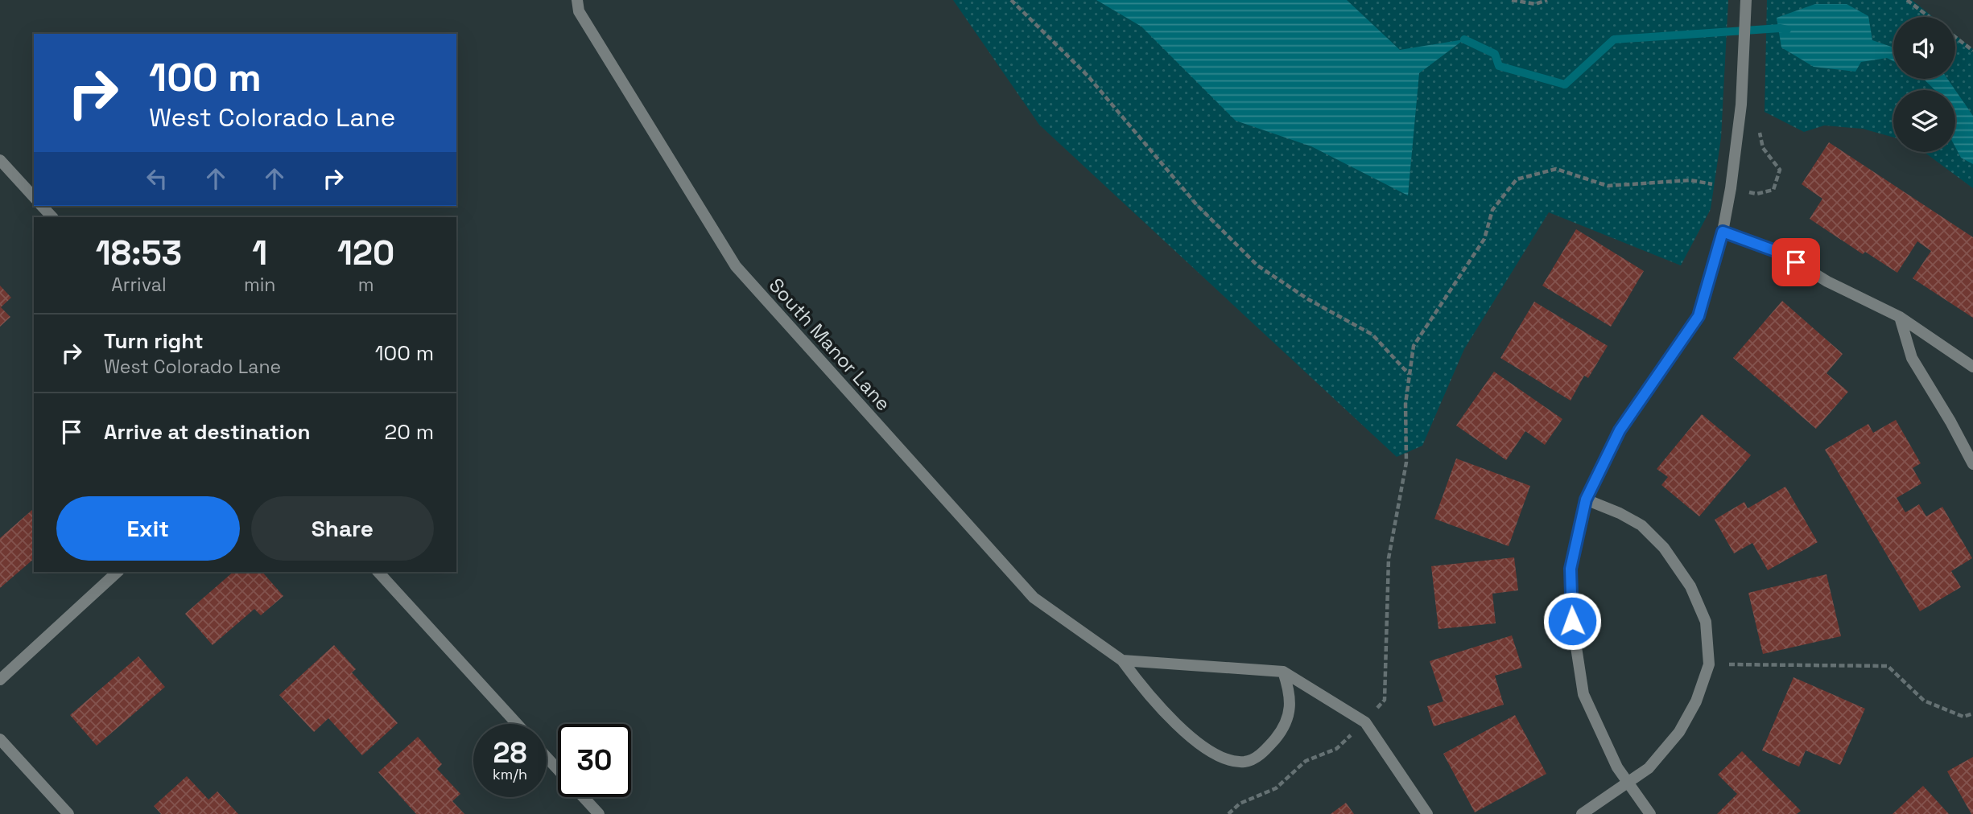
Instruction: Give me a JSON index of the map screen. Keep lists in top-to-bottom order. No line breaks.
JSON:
{"streets":{"street":["South Manor Lane"]},"page":{"turn":["100 m","West Colorado Lane"],"eta":["18:53","Arrival","1","min","120","m"],"list":[{"name":"Turn right","note":"West Colorado Lane","value":"100 m"},{"name":"Arrive at destination","value":"20 m"}],"buttons":["Exit","Share"],"speed":"28 km/h","limit":"30"}}
